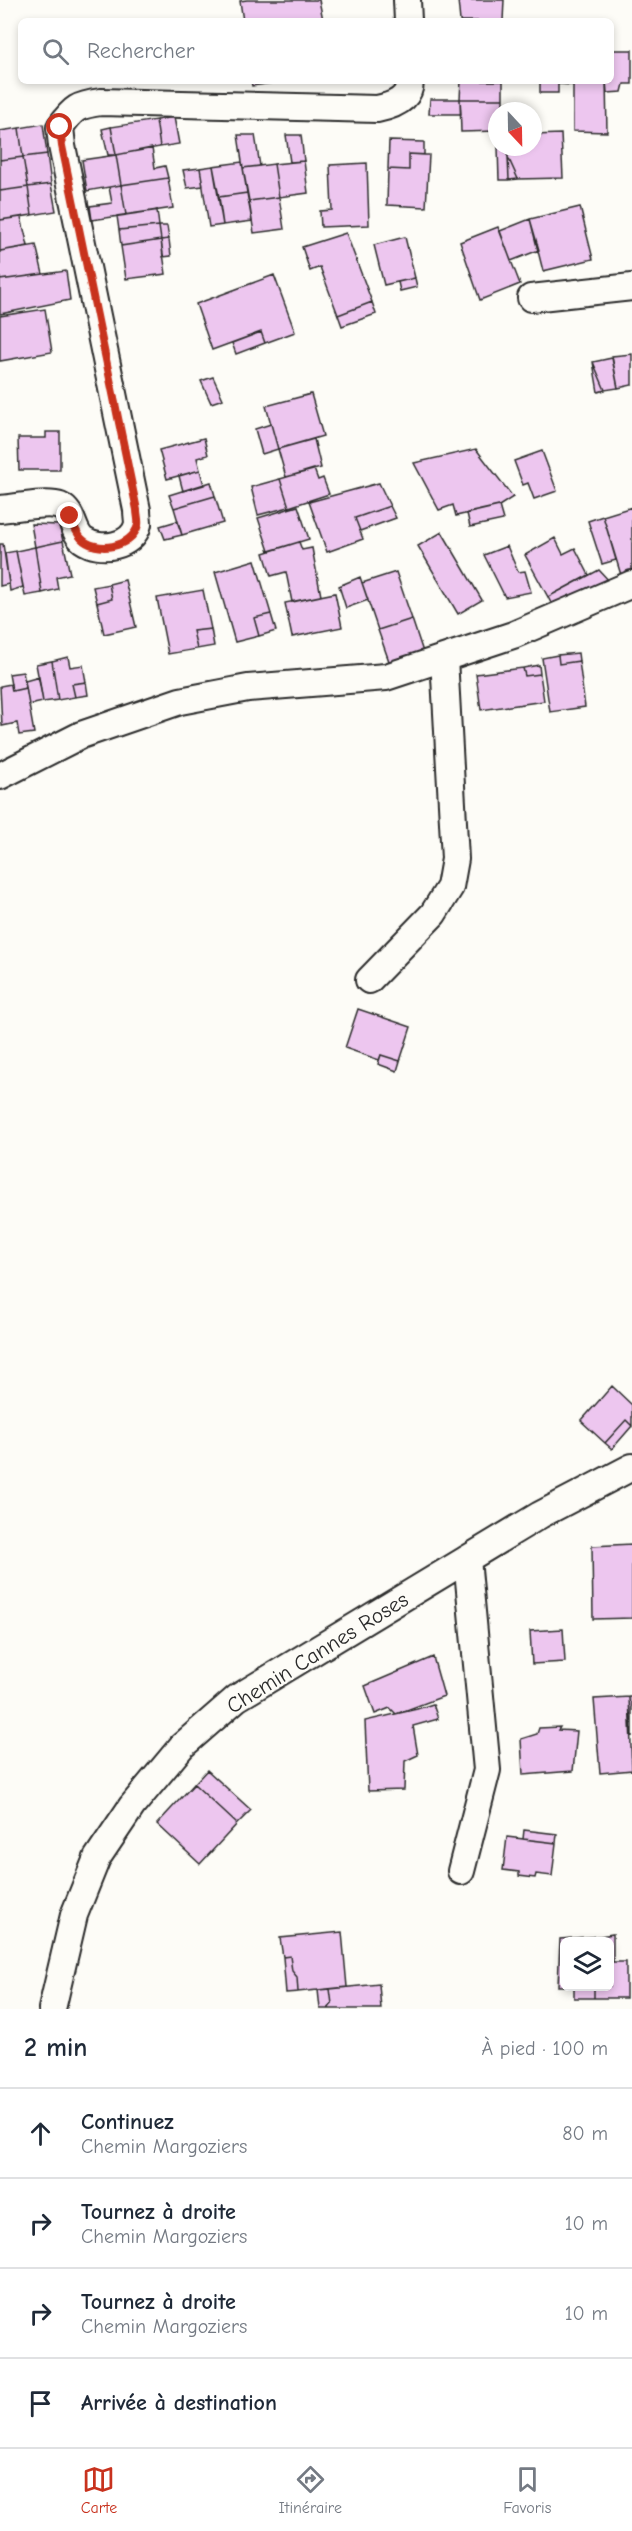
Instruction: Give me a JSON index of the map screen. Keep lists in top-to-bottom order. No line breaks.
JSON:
{"streets":{"street":["Chemin Cannes Roses"]},"north":"bottom","page":{"search":"Rechercher","heading":["2 min","À pied · 100 m"],"list":[["Continuez","Chemin Margoziers","80 m"],["Tournez à droite","Chemin Margoziers","10 m"],["Tournez à droite","Chemin Margoziers","10 m"],"Arrivée à destination"],"nav":["Carte","Itinéraire","Favoris"]}}
